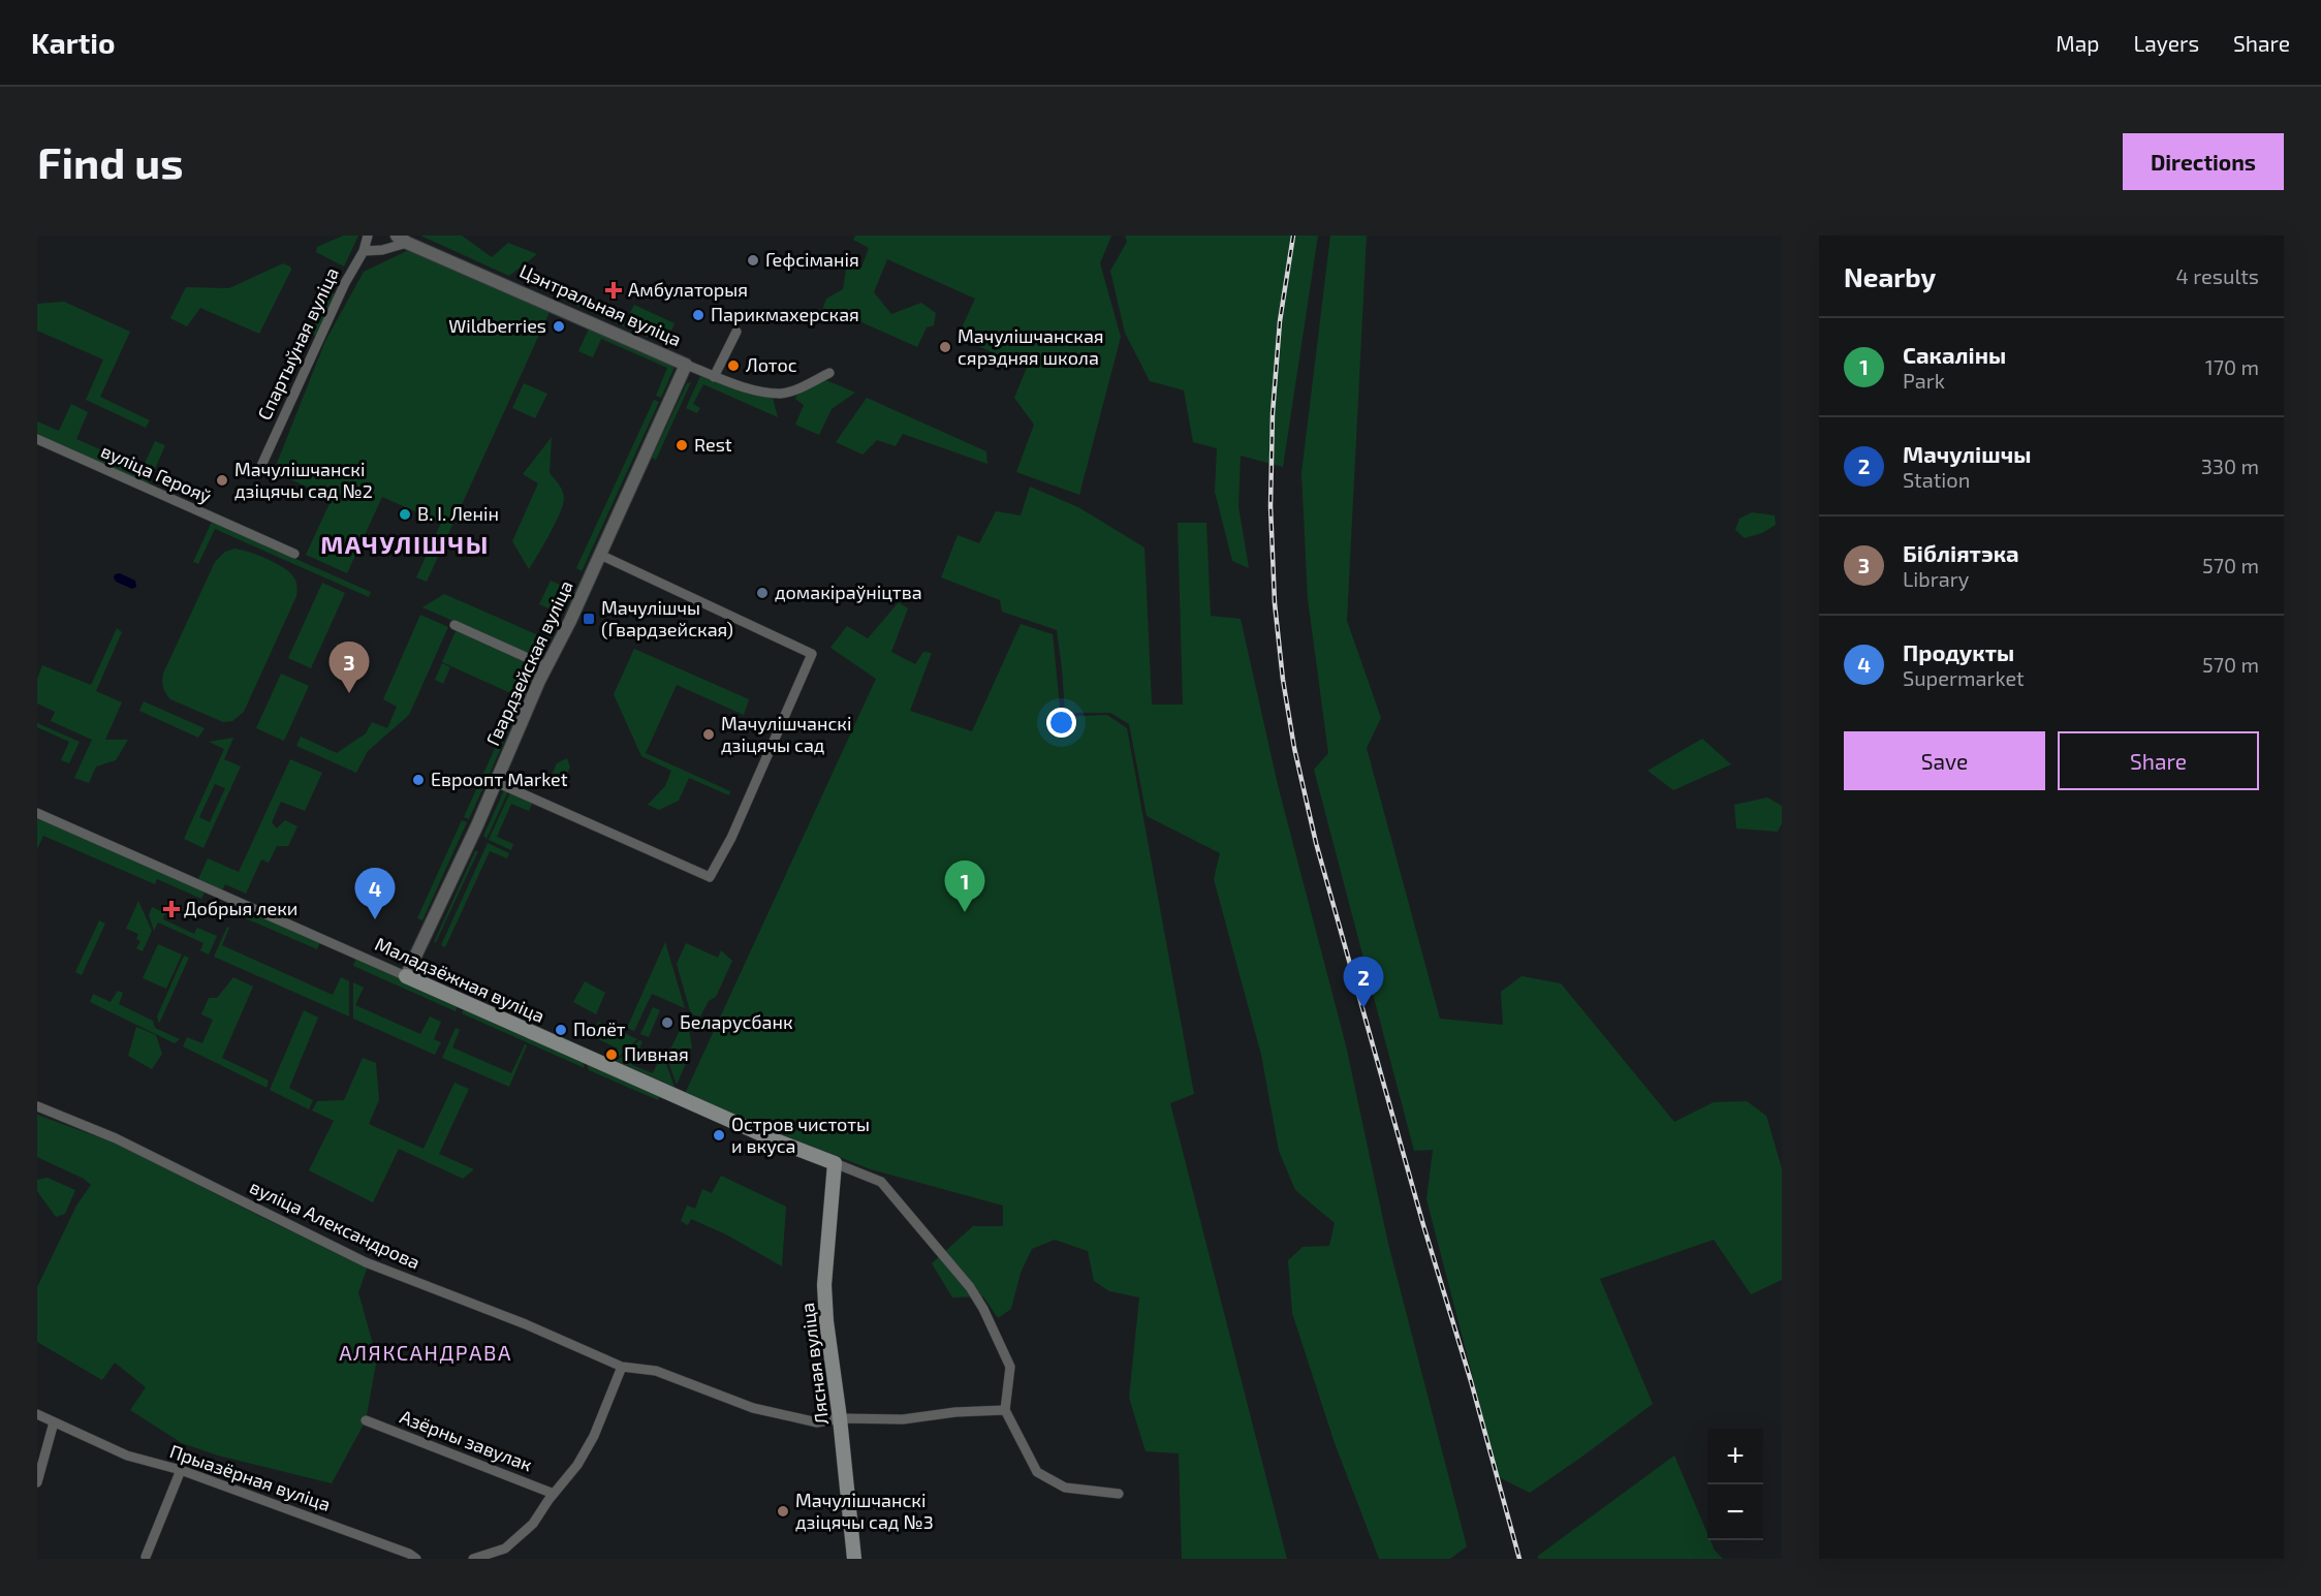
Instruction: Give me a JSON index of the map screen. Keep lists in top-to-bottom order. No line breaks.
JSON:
{"streets":{"main road":["Маладзёжная вуліца","Лясная вуліца"],"street":["Цэнтральная вуліца","Спартыўная вуліца","вуліца Герояў","Гвардзейская вуліца","вуліца Александрова","Азёрны завулак","Прыазёрная вуліца"]},"crossings":[["Цэнтральная вуліца","Гвардзейская вуліца"],["Гвардзейская вуліца","Маладзёжная вуліца"],["Маладзёжная вуліца","Лясная вуліца"],["вуліца Александрова","Лясная вуліца"]],"districts":["МАЧУЛІШЧЫ","АЛЯКСАНДРАВА"],"places":{"other":["Гефсіманія","Парикмахерская","Wildberries","Мачулішчанская сярэдняя школа","Лотос","Rest","Мачулішчанскі дзіцячы сад №2","В. І. Ленін","домакіраўніцтва","Мачулішчанскі дзіцячы сад","Евроопт Market","Беларусбанк","Полёт","Пивная","Остров чистоты и вкуса","Мачулішчанскі дзіцячы сад №3"],"health":["Амбулаторыя","Добрыя леки"],"transit":["Мачулішчы (Гвардзейская)"]},"page":{"header":"Kartio","nav":["Map","Layers","Share"],"buttons":["Directions",["Save","Share"]],"title":"Find us","heading":["Nearby","4 results"],"list":[{"mark":"1","name":"Сакаліны","note":"Park","value":"170 m"},{"mark":"2","name":"Мачулішчы","note":"Station","value":"330 m"},{"mark":"3","name":"Бібліятэка","note":"Library","value":"570 m"},{"mark":"4","name":"Продукты","note":"Supermarket","value":"570 m"}],"pins":["3","1","4","2"],"map_buttons":["+","−"]}}
